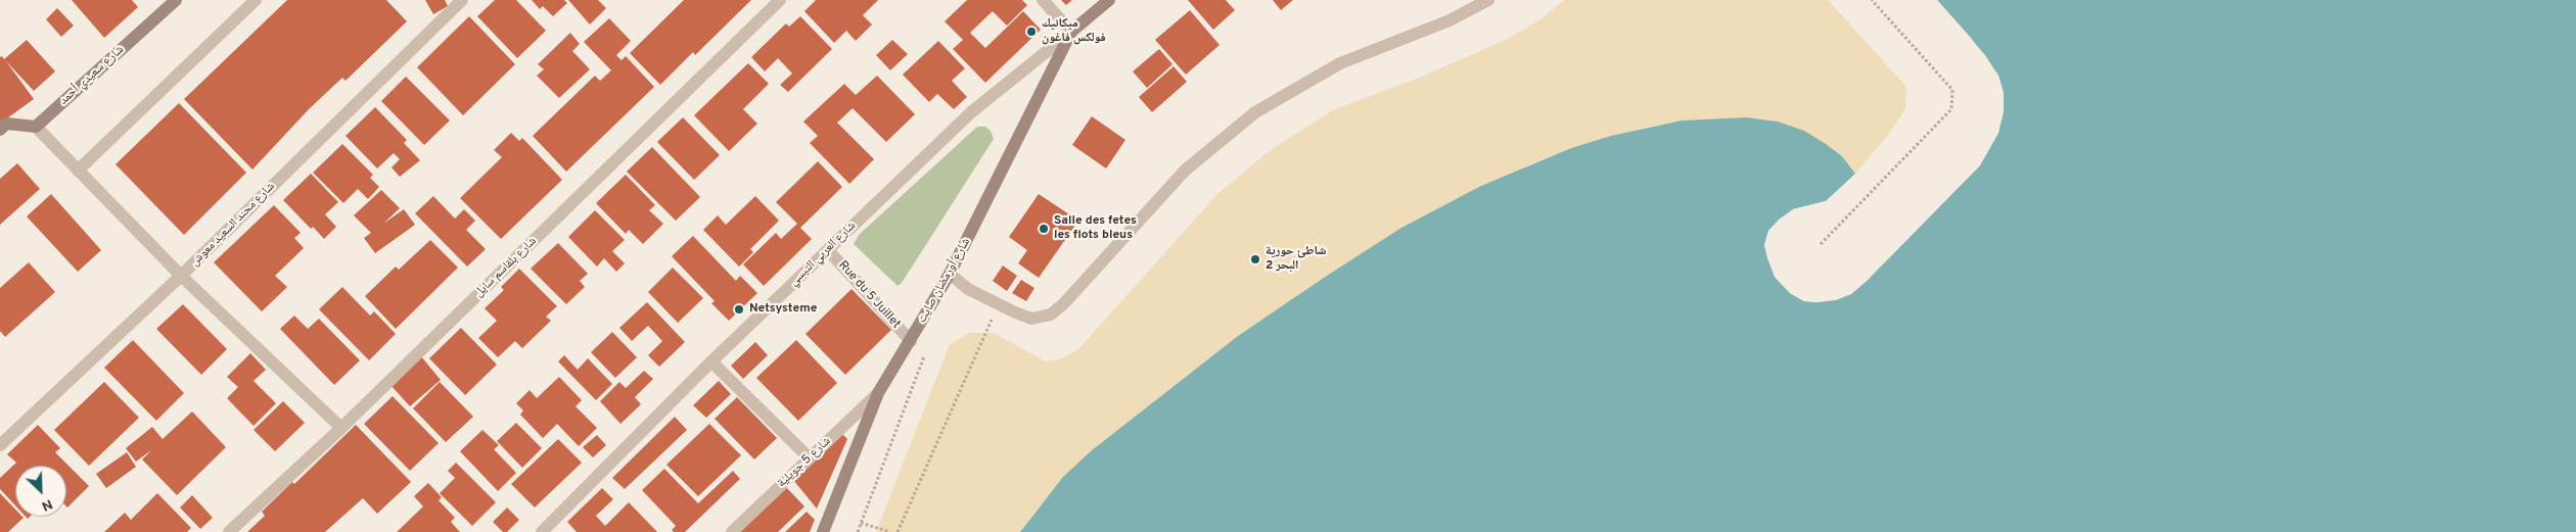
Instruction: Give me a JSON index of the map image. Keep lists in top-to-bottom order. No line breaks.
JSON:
{"streets":{"main road":["شارع سعيدي أحمد","شارع أورمضان صايت"],"street":["شارع محند السعيد معوش","شارع العربي التبسي","شارع بلقاسم سايل","Rue du 5 Juillet","شارع 5 جويلية"]},"crossings":[["شارع العربي التبسي","شارع أورمضان صايت"],["شارع العربي التبسي","Rue du 5 Juillet"],["شارع أورمضان صايت","Rue du 5 Juillet"],["شارع أورمضان صايت","شارع 5 جويلية"]],"places":["ميكانيك فولكس فاغون","Salle des fetes les flots bleus","شاطئ حورية البحر 2","Netsysteme"],"north":"bottom right"}
